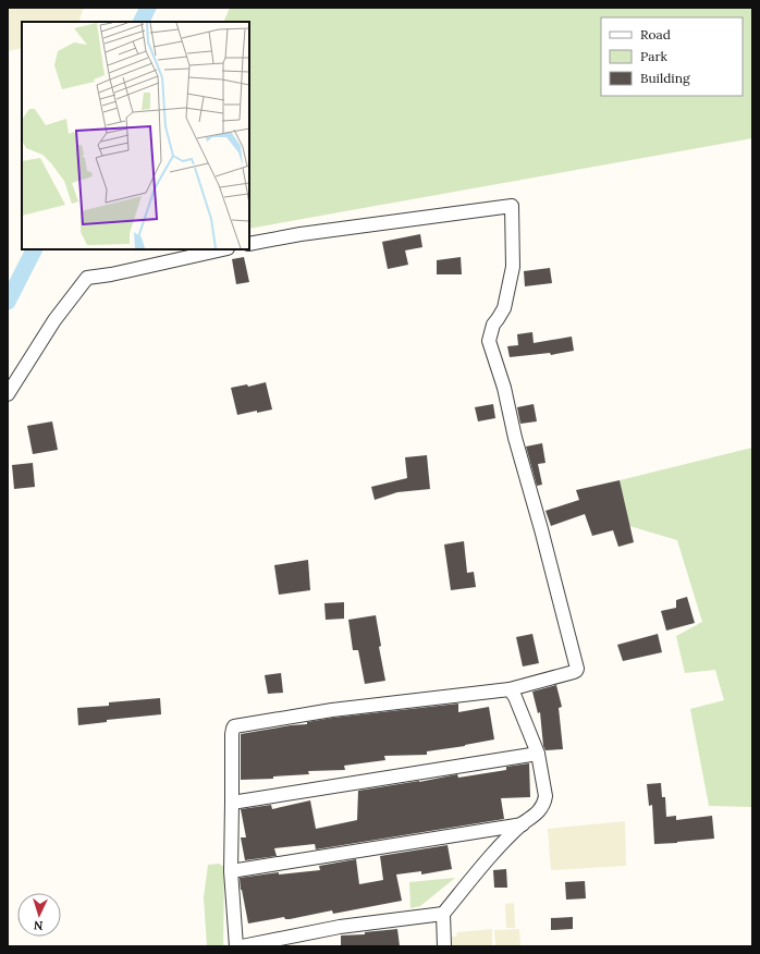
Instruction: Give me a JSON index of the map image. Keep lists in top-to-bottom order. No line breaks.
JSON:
{"legend":["Road","Park","Building"],"north":"bottom"}
